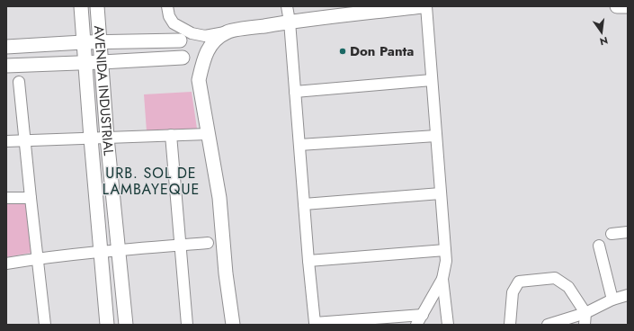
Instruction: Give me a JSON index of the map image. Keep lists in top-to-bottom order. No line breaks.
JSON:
{"streets":{"street":["AVENIDA INDUSTRIAL"]},"districts":["URB. SOL DE LAMBAYEQUE"],"places":["Don Panta"],"north":"bottom"}
